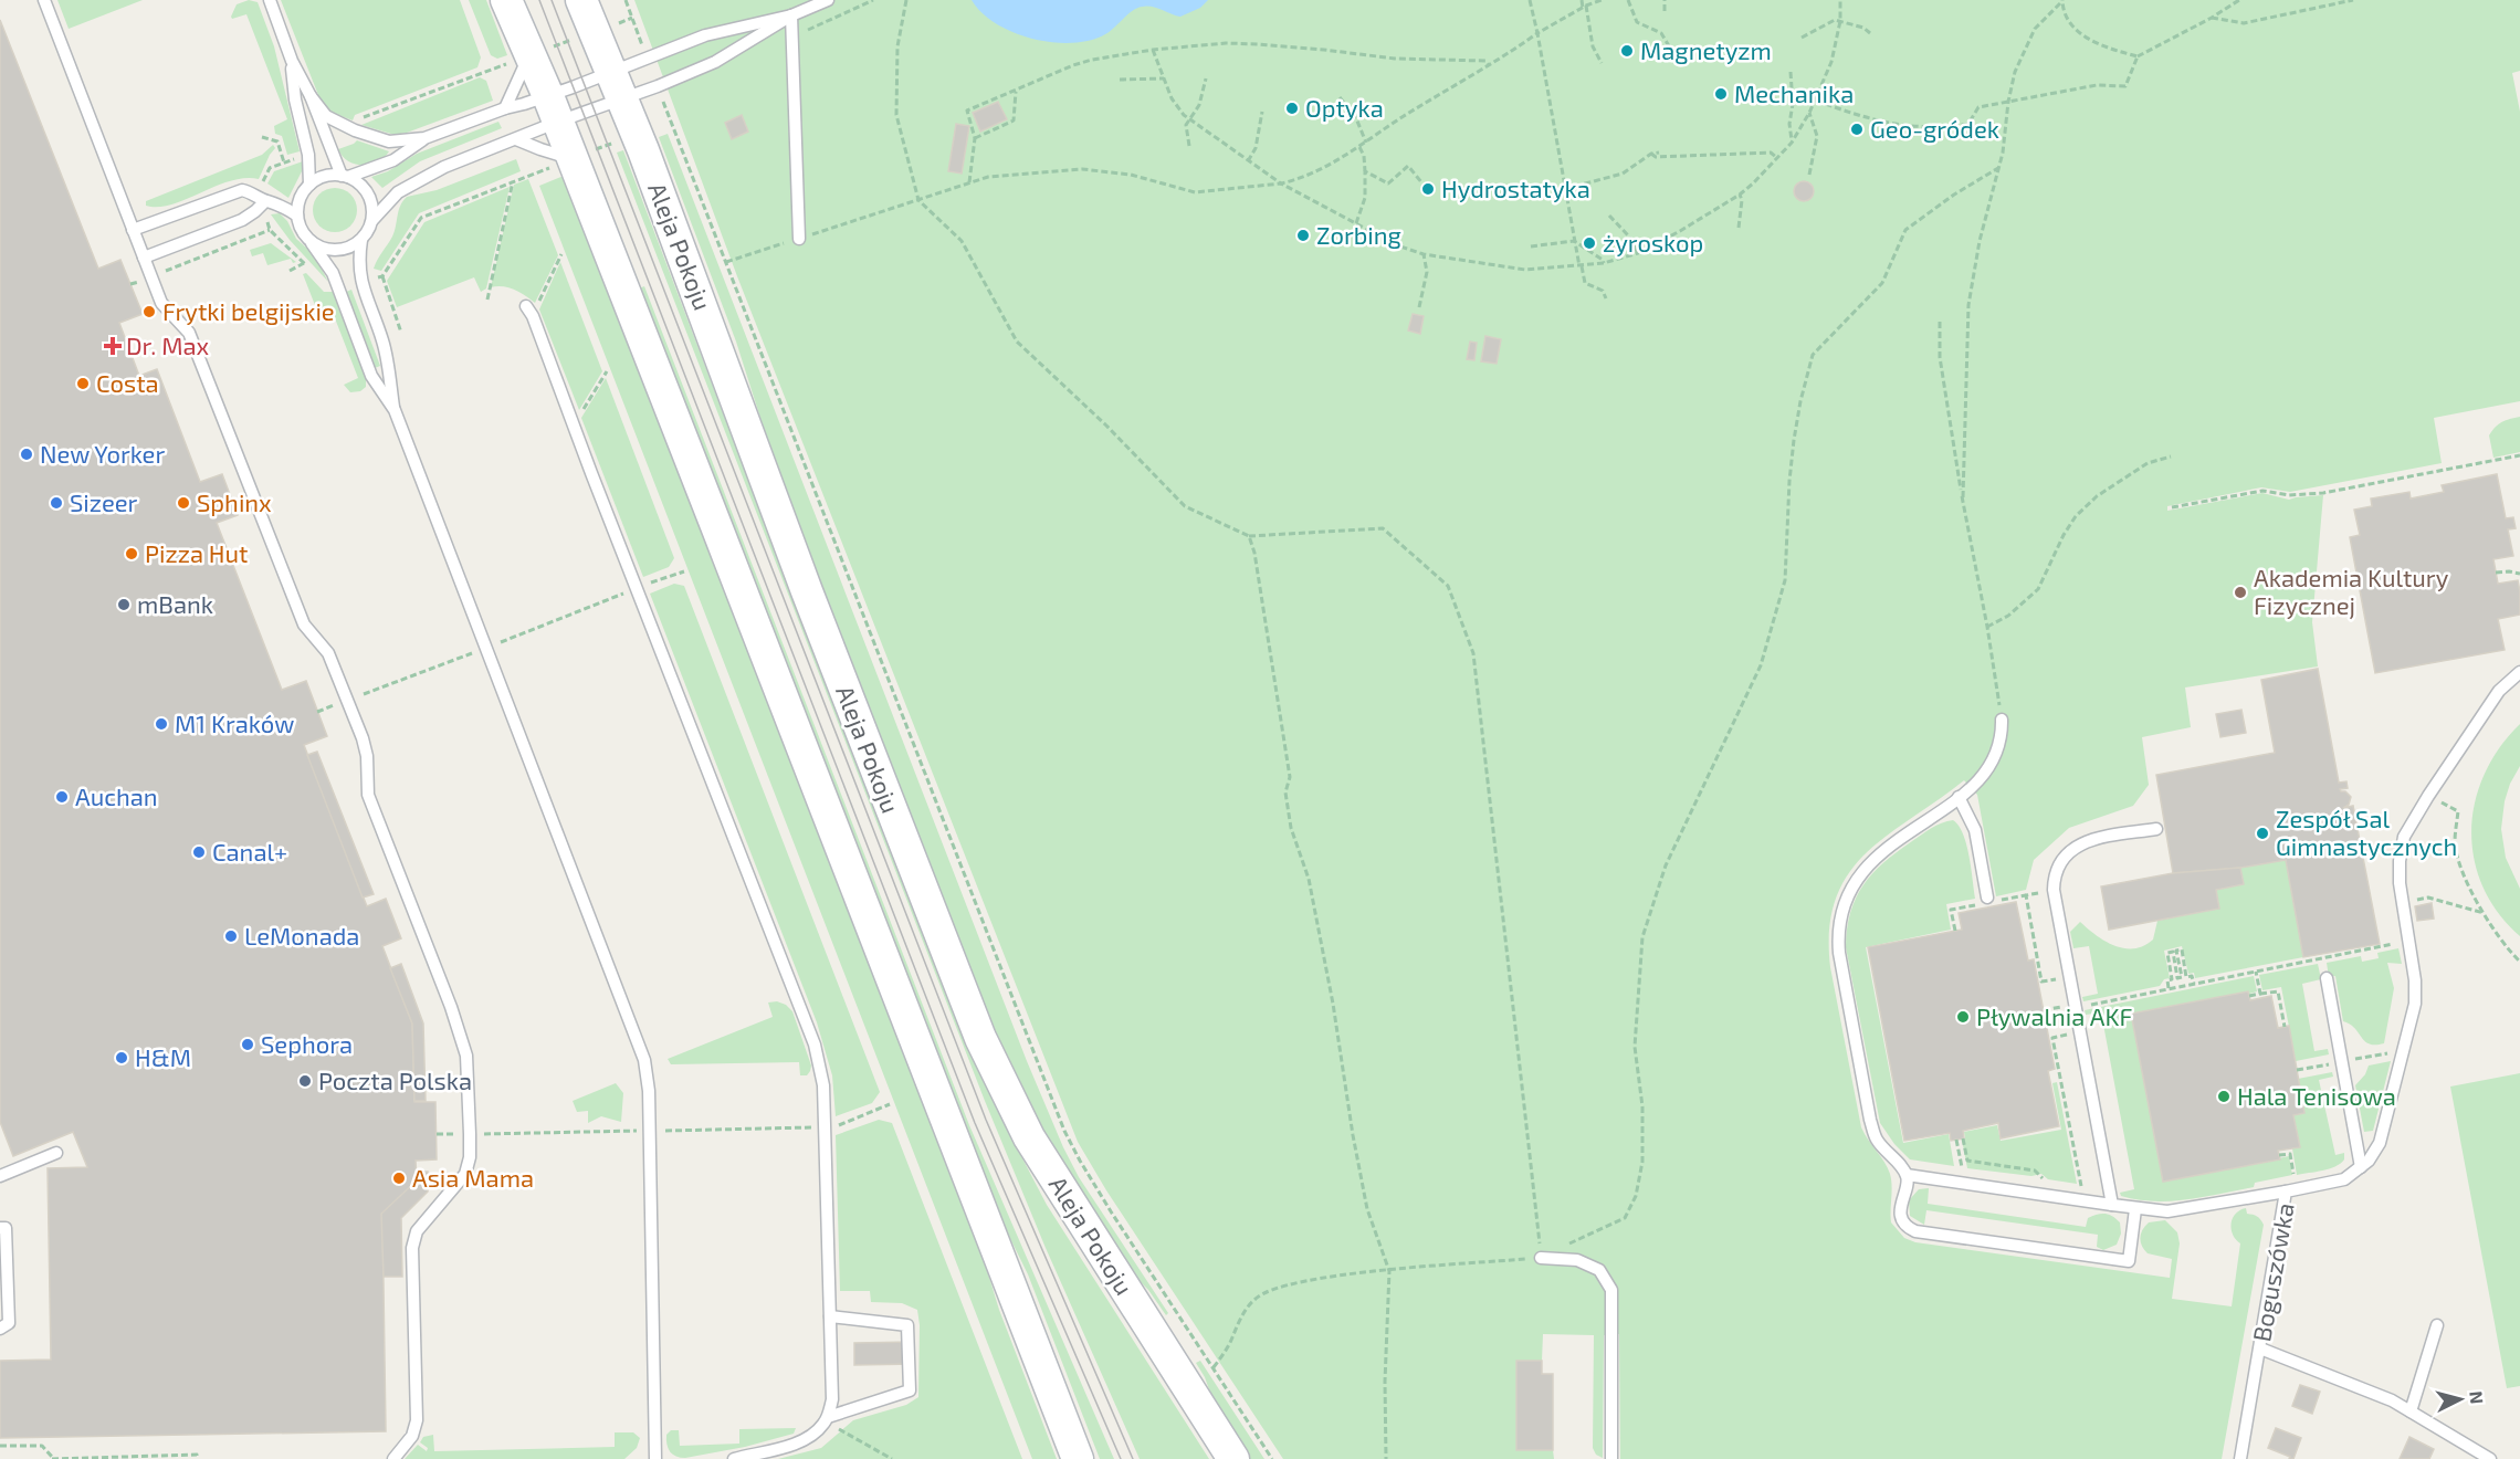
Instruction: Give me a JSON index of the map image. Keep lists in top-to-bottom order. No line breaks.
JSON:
{"streets":{"main road":["Aleja Pokoju"],"lane":["Boguszówka"]},"places":{"other":["Magnetyzm","Mechanika","Optyka","Geo-gródek","Hydrostatyka","Zorbing","żyroskop","Frytki belgijskie","Costa","New Yorker","Sizeer","Sphinx","Pizza Hut","Akademia Kultury Fizycznej","mBank","M1 Kraków","Auchan","Zespół Sal Gimnastycznych","Canal+","LeMonada","Pływalnia AKF","Sephora","H&M","Poczta Polska","Hala Tenisowa","Asia Mama"],"health":["Dr. Max"]},"north":"right"}
